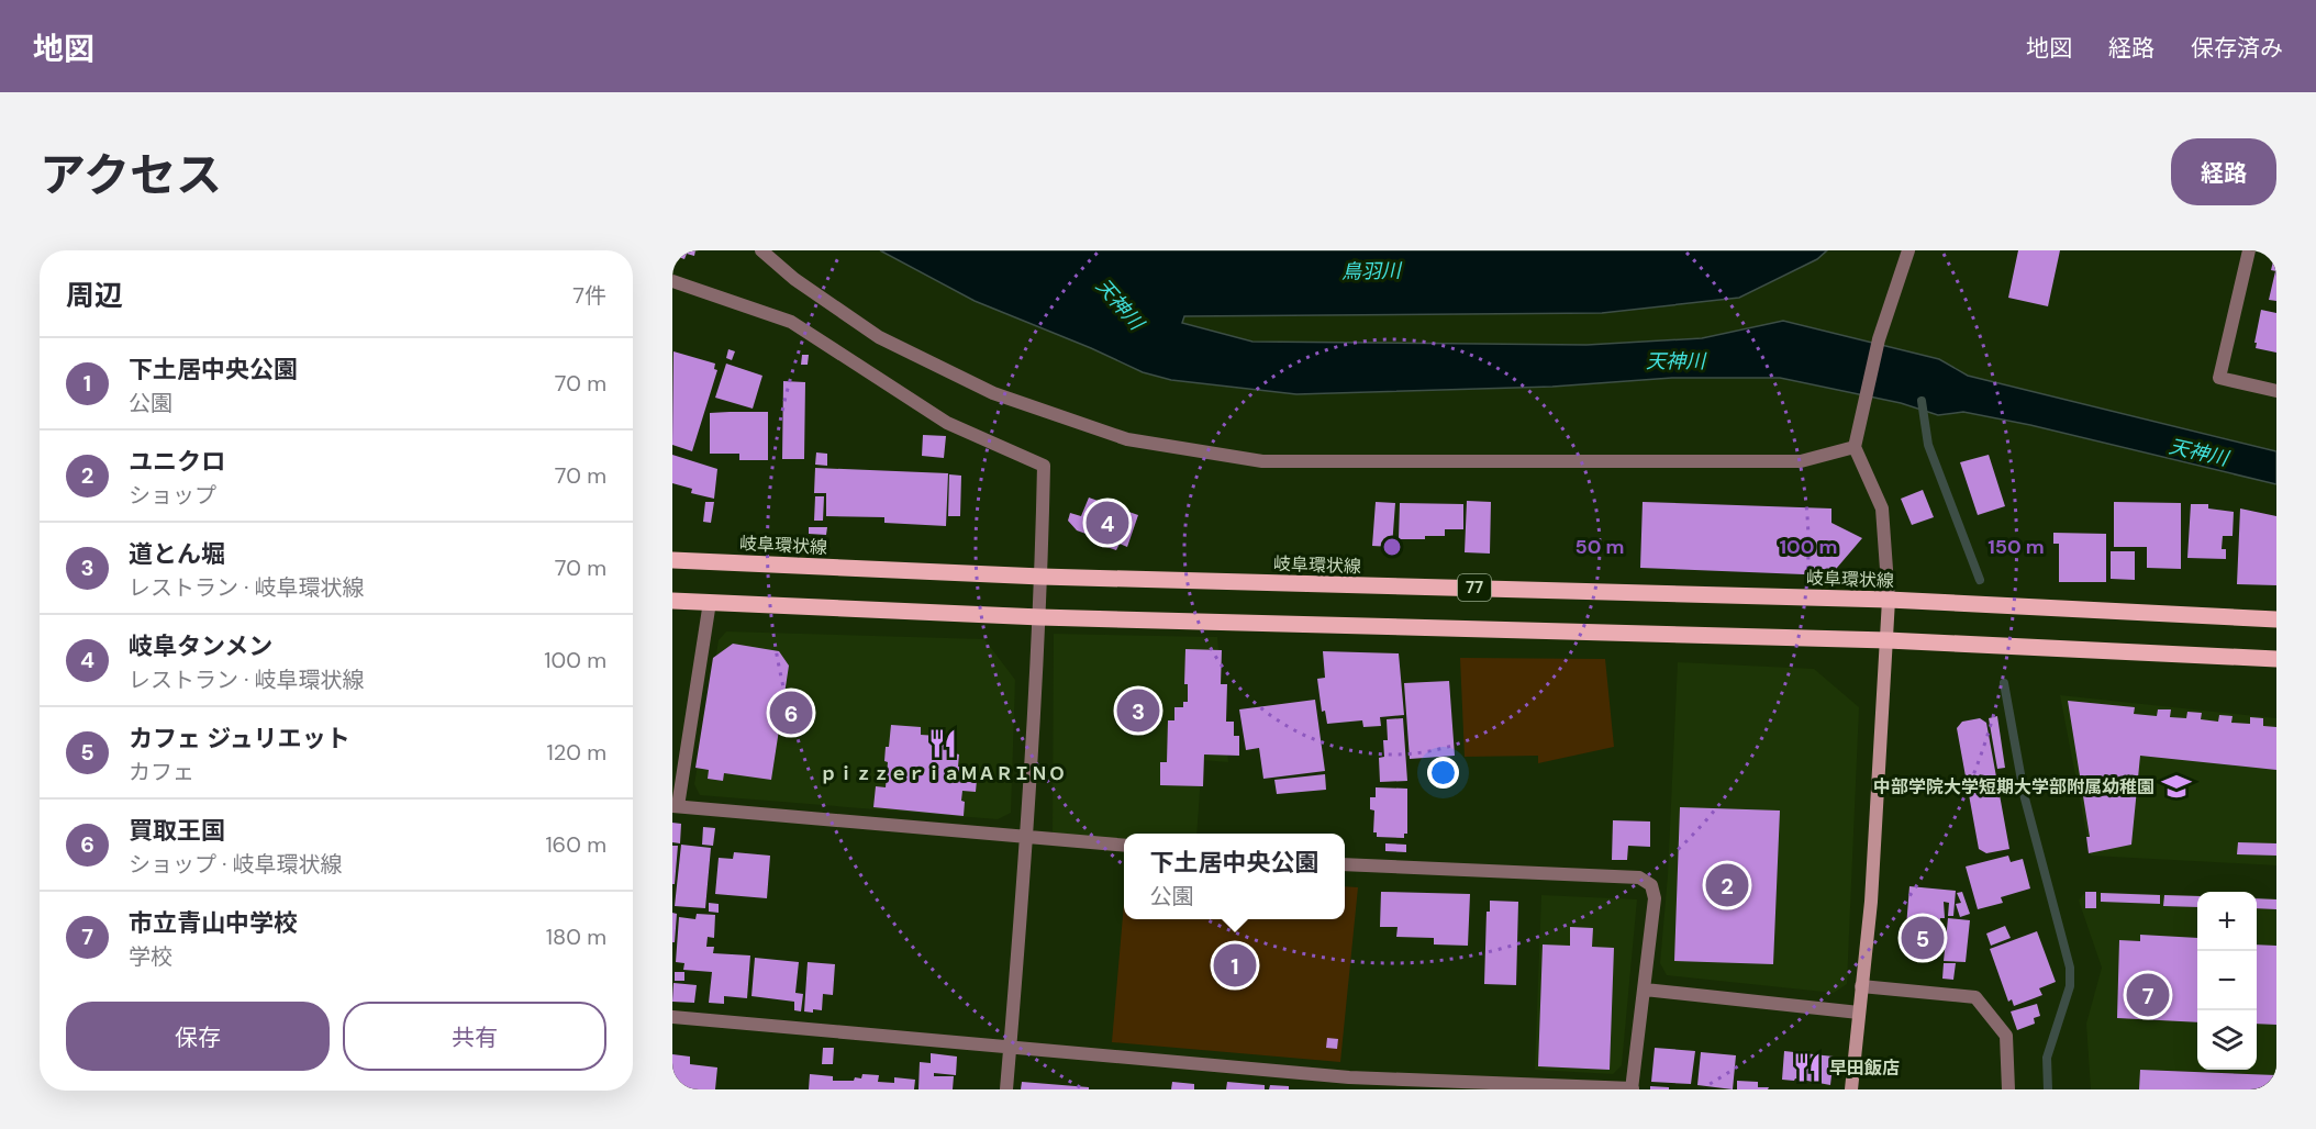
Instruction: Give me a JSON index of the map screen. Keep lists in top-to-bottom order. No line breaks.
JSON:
{"streets":{"main road":["岐阜環状線","77"]},"water":["鳥羽川","天神川"],"places":{"restaurant":["ｐｉｚｚｅｒｉａＭＡＲＩＮＯ","早田飯店"],"school or university":["中部学院大学短期大学部附属幼稚園"]},"page":{"header":"地図","nav":["地図","経路","保存済み"],"title":"アクセス","buttons":["経路",["保存","共有"]],"heading":["周辺","7件"],"list":[{"mark":"1","name":"下土居中央公園","note":"公園","value":"70 m"},{"mark":"2","name":"ユニクロ","note":"ショップ","value":"70 m"},{"mark":"3","name":"道とん堀","note":"レストラン · 岐阜環状線","value":"70 m"},{"mark":"4","name":"岐阜タンメン","note":"レストラン · 岐阜環状線","value":"100 m"},{"mark":"5","name":"カフェ ジュリエット","note":"カフェ","value":"120 m"},{"mark":"6","name":"買取王国","note":"ショップ · 岐阜環状線","value":"160 m"},{"mark":"7","name":"市立青山中学校","note":"学校","value":"180 m"}],"pins":["4","3","6","2","5","1","7"],"popup":["下土居中央公園","公園"],"map_buttons":["+","−"]},"rings":["50 m","100 m","150 m"]}
